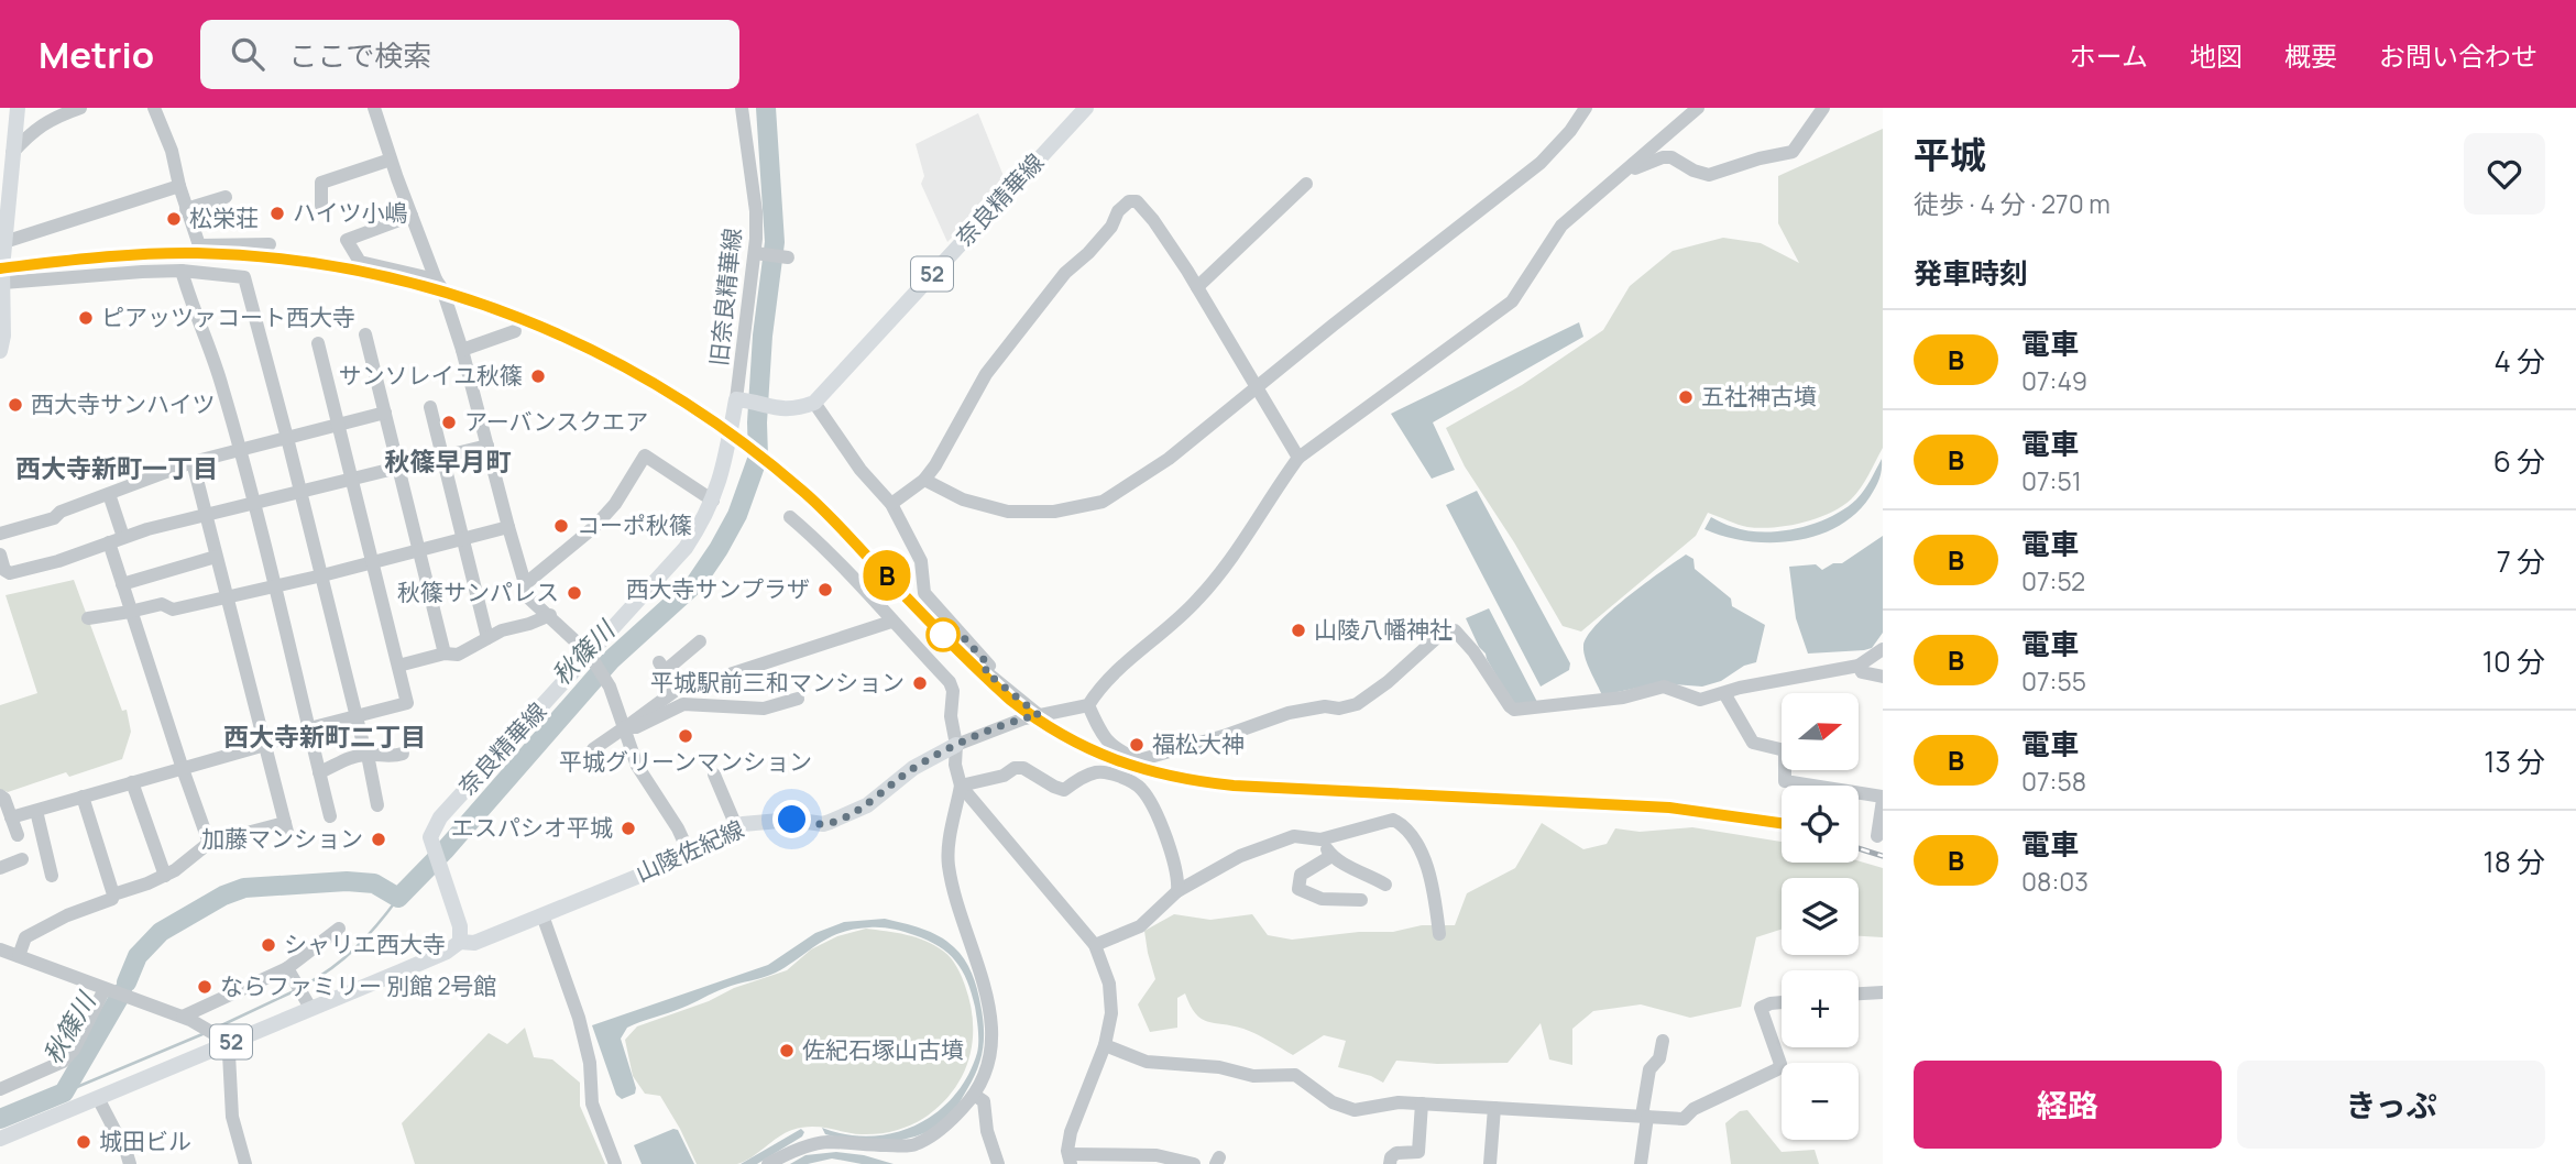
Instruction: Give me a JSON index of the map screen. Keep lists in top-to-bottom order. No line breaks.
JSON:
{"streets":{"main road":["奈良精華線","52","山陵佐紀線"],"street":["旧奈良精華線"]},"crossings":[["奈良精華線","52"],["奈良精華線","旧奈良精華線"],["奈良精華線","山陵佐紀線"],["52","山陵佐紀線"]],"districts":["秋篠早月町","西大寺新町一丁目","西大寺新町二丁目"],"water":["秋篠川"],"places":["ハイツ小嶋","松栄荘","ピアッツァコート西大寺","サンソレイユ秋篠","五社神古墳","西大寺サンハイツ","アーバンスクエア","コーポ秋篠","西大寺サンプラザ","秋篠サンパレス","山陵八幡神社","平城駅前三和マンション","平城グリーンマンション","福松大神","エスパシオ平城","加藤マンション","シャリエ西大寺","ならファミリー 別館 2号館","佐紀石塚山古墳","城田ビル"],"north":"right","page":{"header":"Metrio","search":"ここで検索","nav":["ホーム","地図","概要","お問い合わせ"],"on_map":"B","heading":[["平城","徒歩 · 4 分 · 270 m"],"発車時刻"],"list":[{"mark":"B","name":"電車","note":"07:49","value":"4 分"},{"mark":"B","name":"電車","note":"07:51","value":"6 分"},{"mark":"B","name":"電車","note":"07:52","value":"7 分"},{"mark":"B","name":"電車","note":"07:55","value":"10 分"},{"mark":"B","name":"電車","note":"07:58","value":"13 分"},{"mark":"B","name":"電車","note":"08:03","value":"18 分"}],"map_buttons":["+","−"],"buttons":["経路","きっぷ"]}}
